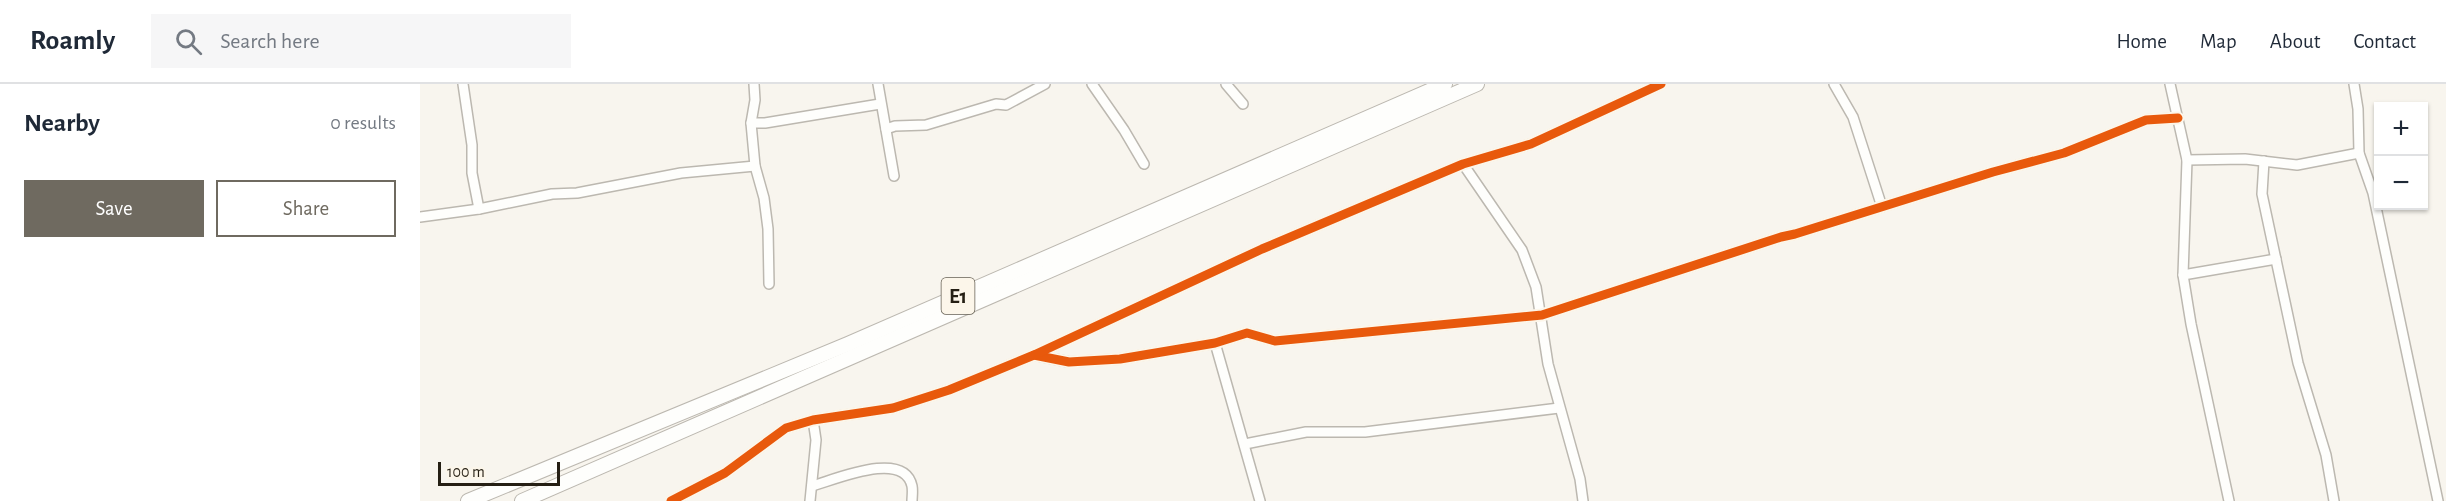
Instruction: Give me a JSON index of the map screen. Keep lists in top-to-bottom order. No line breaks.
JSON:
{"streets":{"highway":["E1"]},"scale_bar":"100 m","page":{"header":"Roamly","search":"Search here","nav":["Home","Map","About","Contact"],"heading":["Nearby","0 results"],"map_buttons":["+","−"],"buttons":["Save","Share"],"scale":"100 m"}}
